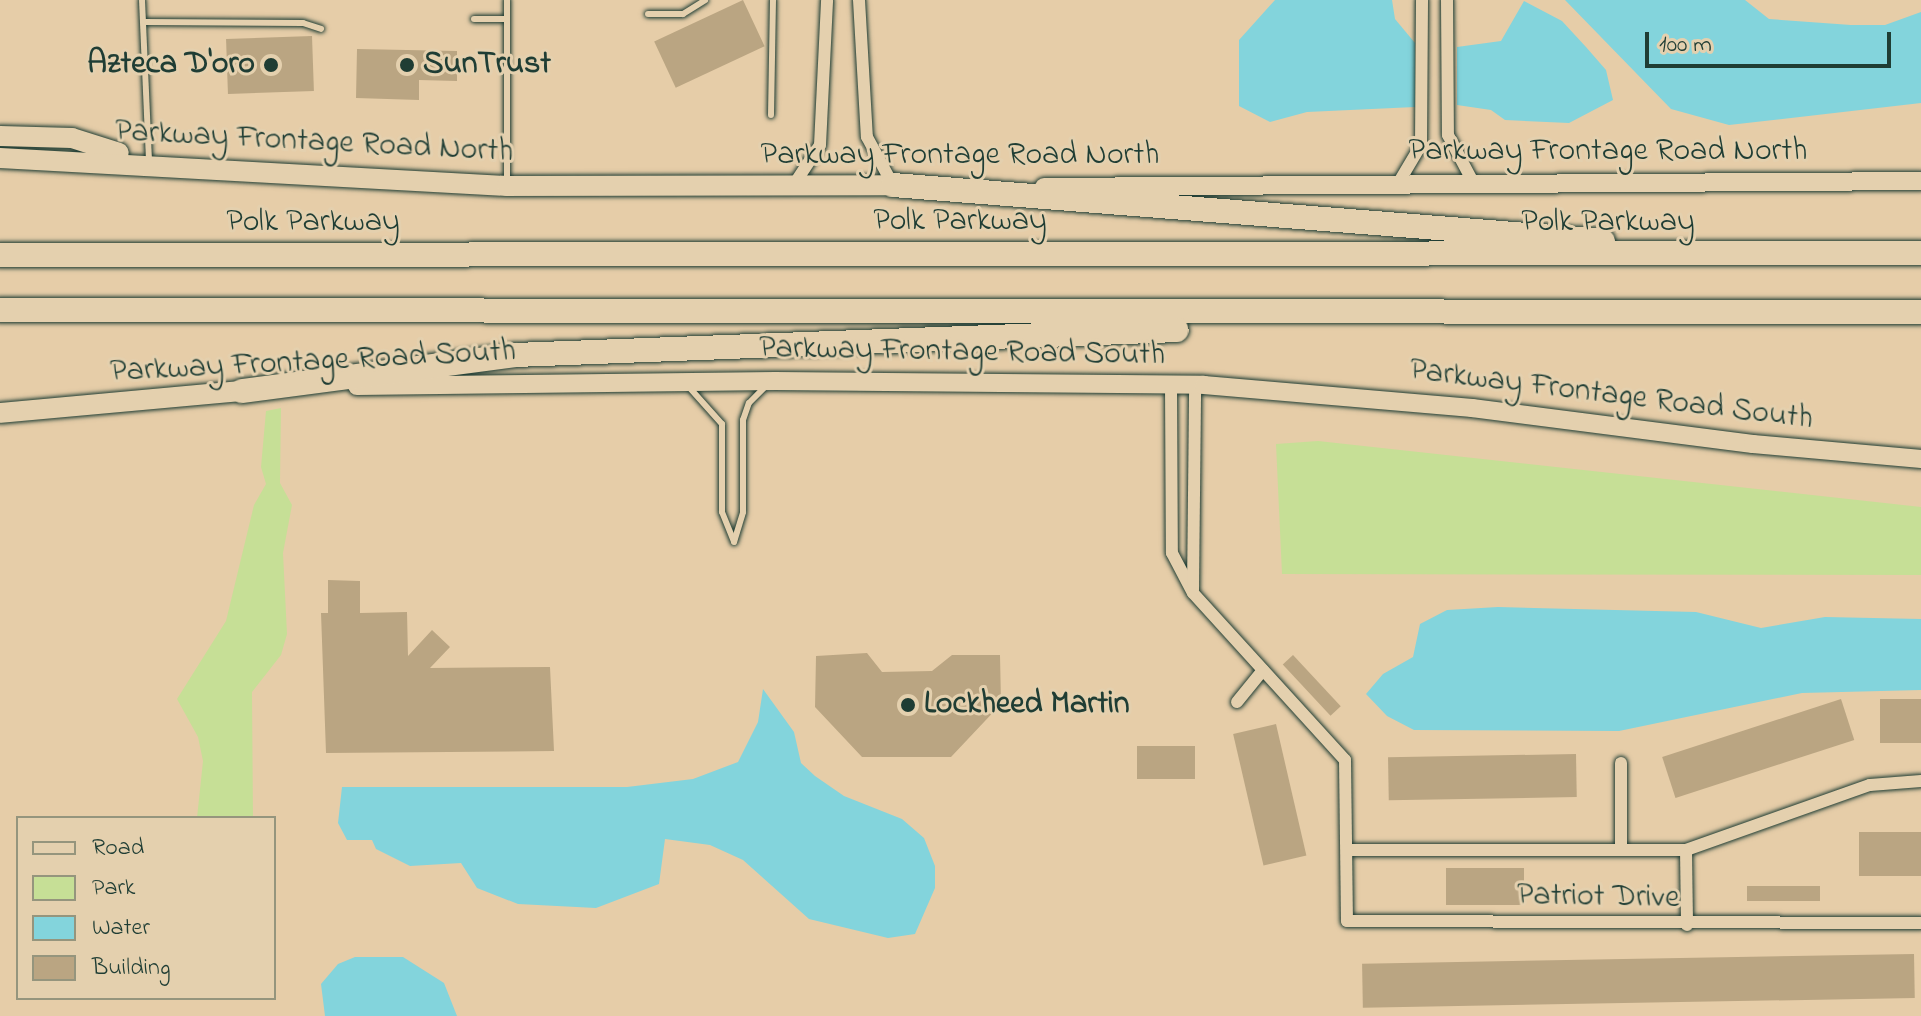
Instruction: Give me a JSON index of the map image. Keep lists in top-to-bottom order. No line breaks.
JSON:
{"streets":{"highway":["Polk Parkway"],"main road":["Parkway Frontage Road North","Parkway Frontage Road South"],"street":["Patriot Drive"]},"crossings":[["Parkway Frontage Road South","Patriot Drive"]],"places":["Azteca D'oro","SunTrust","Lockheed Martin"],"legend":["Road","Park","Water","Building"],"scale_bar":"100 m"}
